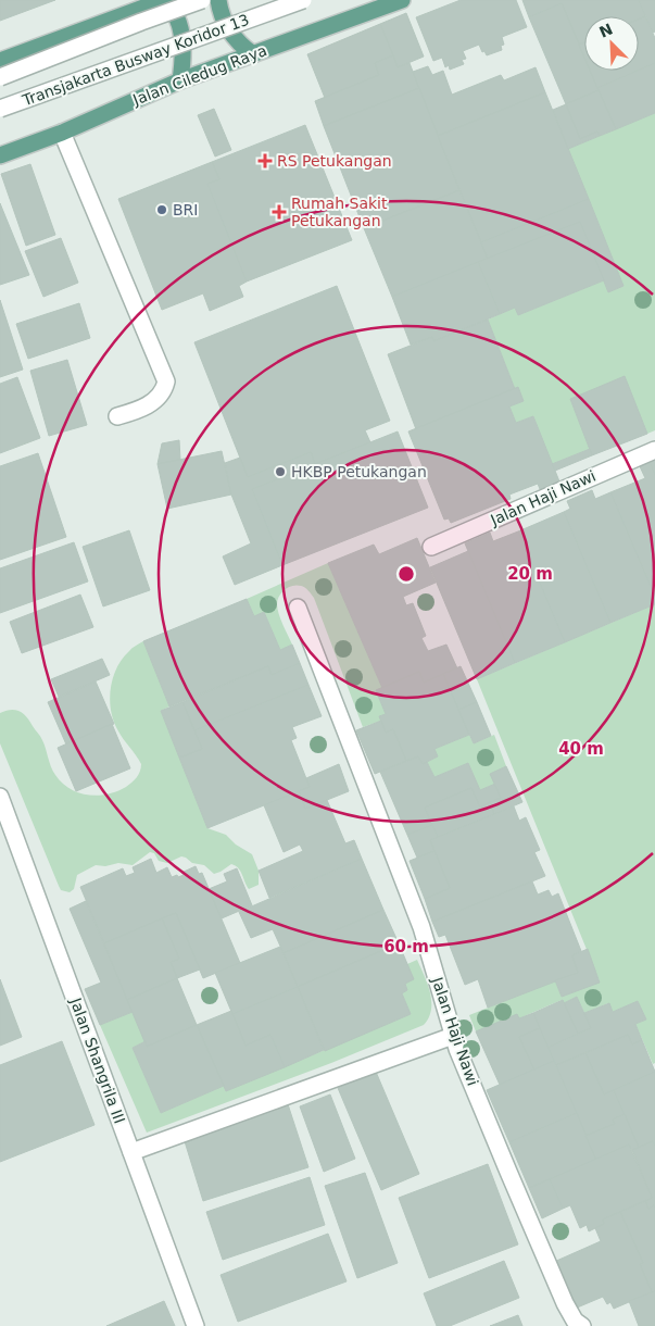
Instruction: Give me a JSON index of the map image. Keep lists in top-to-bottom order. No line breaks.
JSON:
{"streets":{"main road":["Jalan Ciledug Raya"],"street":["Transjakarta Busway Koridor 13","Jalan Haji Nawi","Jalan Shangrila III"]},"places":{"health":["RS Petukangan","Rumah Sakit Petukangan"],"other":["BRI","HKBP Petukangan"]},"north":"top left","rings":["20 m","40 m","60 m"]}
